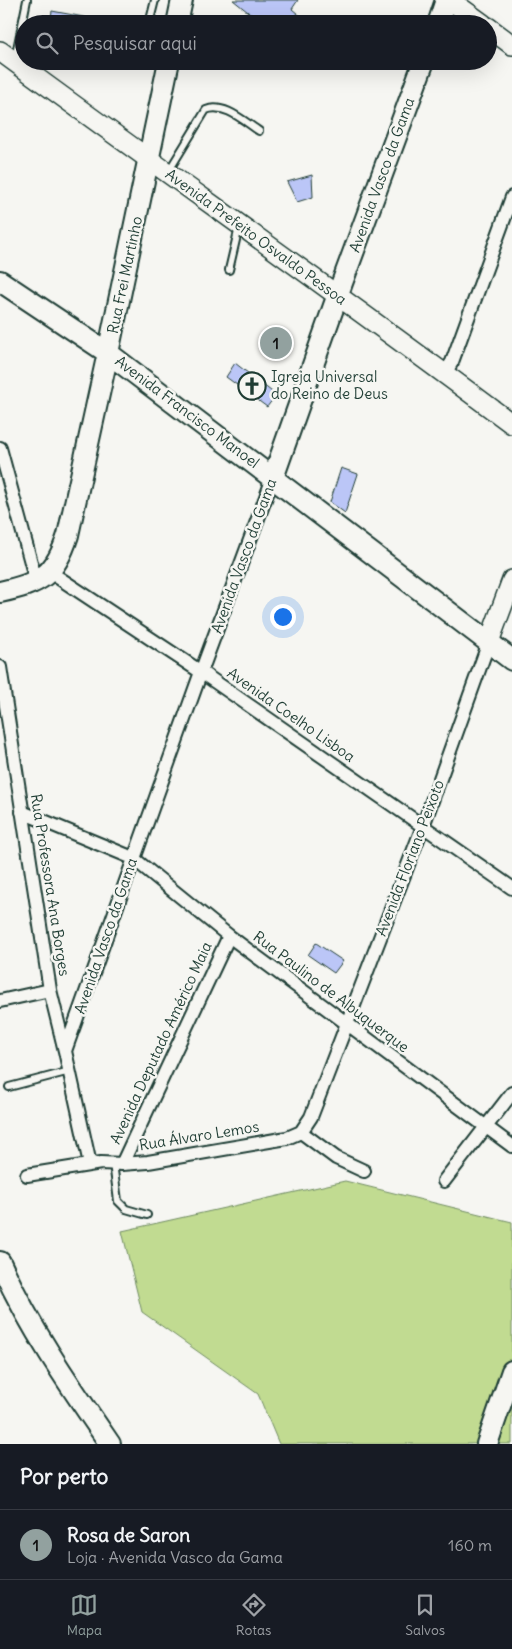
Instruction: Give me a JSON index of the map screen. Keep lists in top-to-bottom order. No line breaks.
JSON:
{"streets":{"main road":["Avenida Vasco da Gama","Rua Frei Martinho","Avenida Francisco Manoel"],"street":["Avenida Prefeito Osvaldo Pessoa","Avenida Coelho Lisboa","Avenida Floriano Peixoto","Rua Professora Ana Borges","Rua Paulino de Albuquerque","Avenida Deputado Américo Maia","Rua Álvaro Lemos"]},"crossings":[["Avenida Vasco da Gama","Avenida Prefeito Osvaldo Pessoa"],["Avenida Vasco da Gama","Avenida Francisco Manoel"],["Avenida Vasco da Gama","Avenida Coelho Lisboa"],["Avenida Vasco da Gama","Rua Professora Ana Borges"],["Avenida Vasco da Gama","Rua Paulino de Albuquerque"],["Avenida Prefeito Osvaldo Pessoa","Rua Frei Martinho"],["Rua Frei Martinho","Avenida Francisco Manoel"],["Rua Frei Martinho","Avenida Coelho Lisboa"],["Avenida Francisco Manoel","Avenida Floriano Peixoto"],["Avenida Coelho Lisboa","Avenida Floriano Peixoto"],["Avenida Floriano Peixoto","Rua Paulino de Albuquerque"],["Avenida Floriano Peixoto","Rua Álvaro Lemos"],["Rua Professora Ana Borges","Rua Paulino de Albuquerque"],["Rua Professora Ana Borges","Rua Álvaro Lemos"],["Rua Paulino de Albuquerque","Avenida Deputado Américo Maia"],["Avenida Deputado Américo Maia","Rua Álvaro Lemos"]],"places":{"church":["Igreja Universal do Reino de Deus"]},"page":{"search":"Pesquisar aqui","pins":"1","heading":"Por perto","list":[{"mark":"1","name":"Rosa de Saron","note":"Loja · Avenida Vasco da Gama","value":"160 m"}],"nav":["Mapa","Rotas","Salvos"]}}
